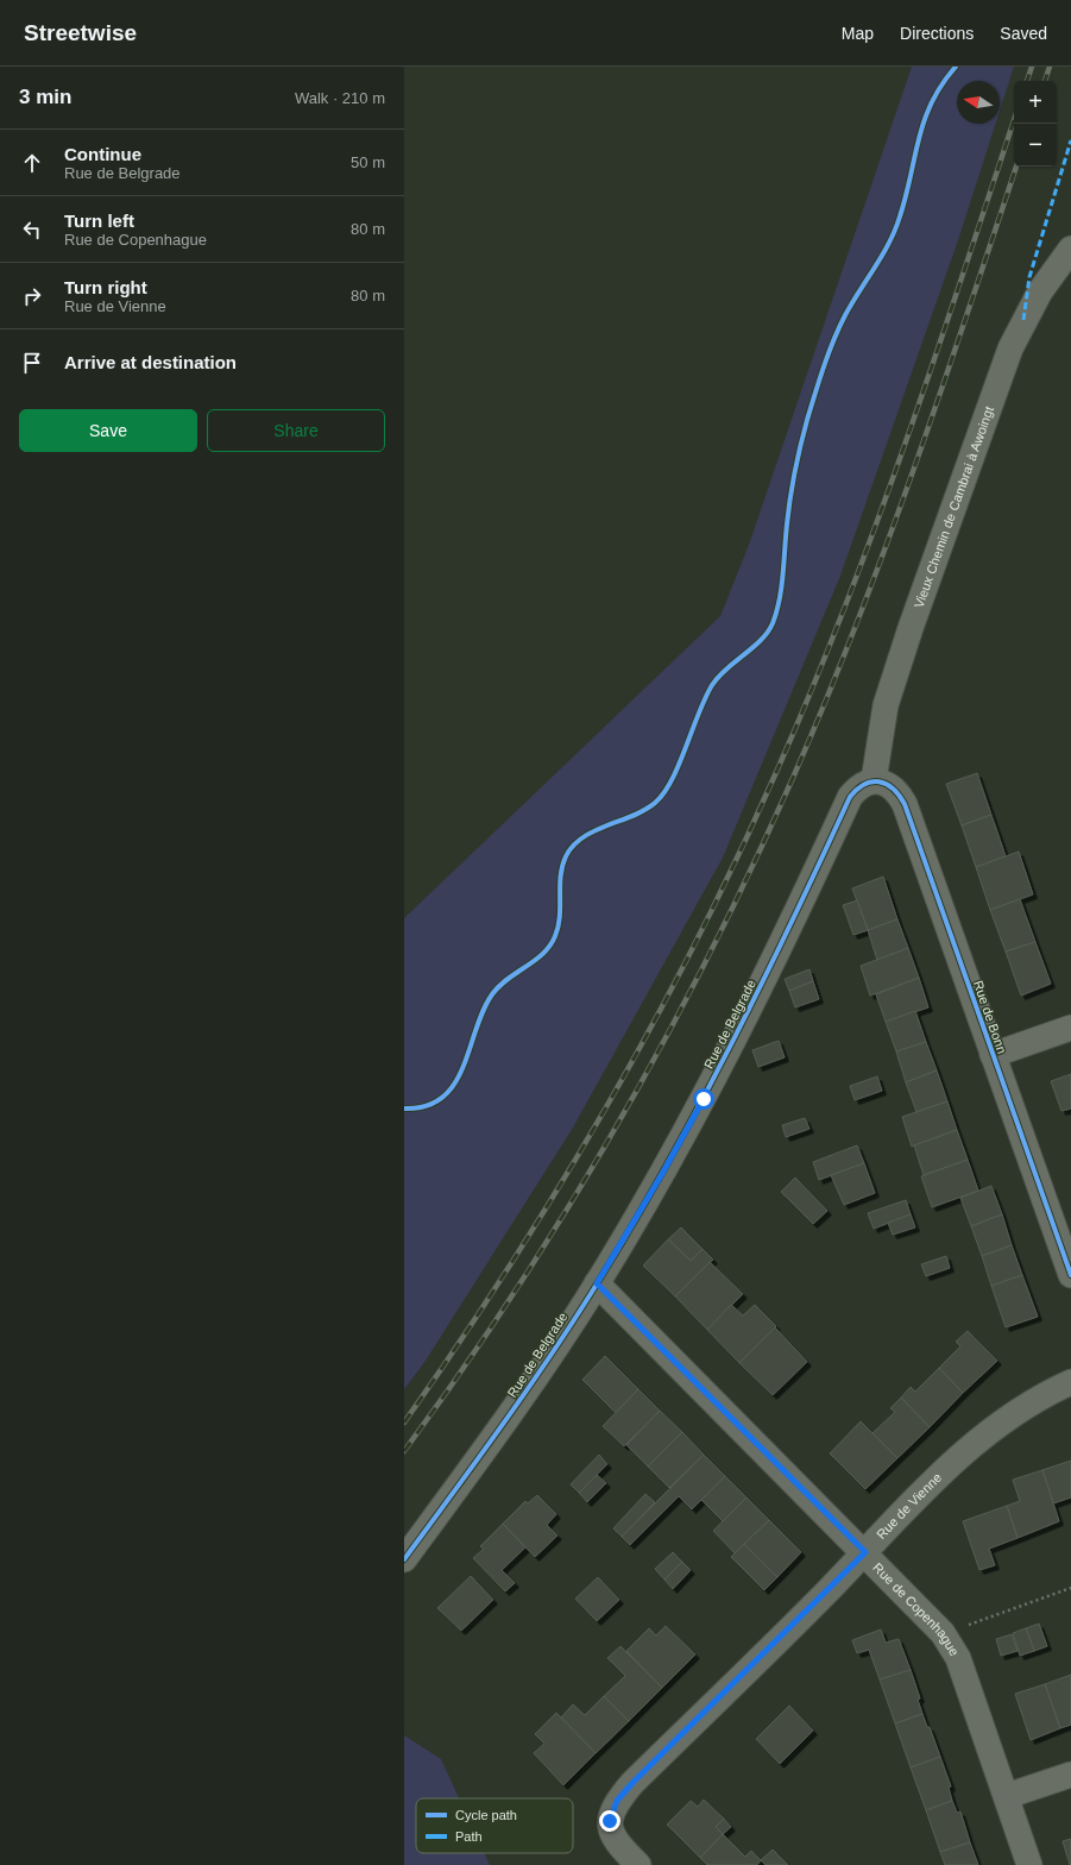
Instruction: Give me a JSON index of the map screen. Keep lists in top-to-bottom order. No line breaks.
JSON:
{"streets":{"street":["Vieux Chemin de Cambrai à Awoingt","Rue de Bonn","Rue de Belgrade","Rue de Vienne","Rue de Copenhague"]},"crossings":[["Vieux Chemin de Cambrai à Awoingt","Rue de Bonn"],["Vieux Chemin de Cambrai à Awoingt","Rue de Belgrade"],["Rue de Bonn","Rue de Belgrade"],["Rue de Belgrade","Rue de Copenhague"],["Rue de Vienne","Rue de Copenhague"]],"legend":["Cycle path","Path"],"north":"left","page":{"header":"Streetwise","nav":["Map","Directions","Saved"],"heading":["3 min","Walk · 210 m"],"map_buttons":["+","−"],"list":[["Continue","Rue de Belgrade","50 m"],["Turn left","Rue de Copenhague","80 m"],["Turn right","Rue de Vienne","80 m"],"Arrive at destination"],"buttons":["Save","Share"]}}
